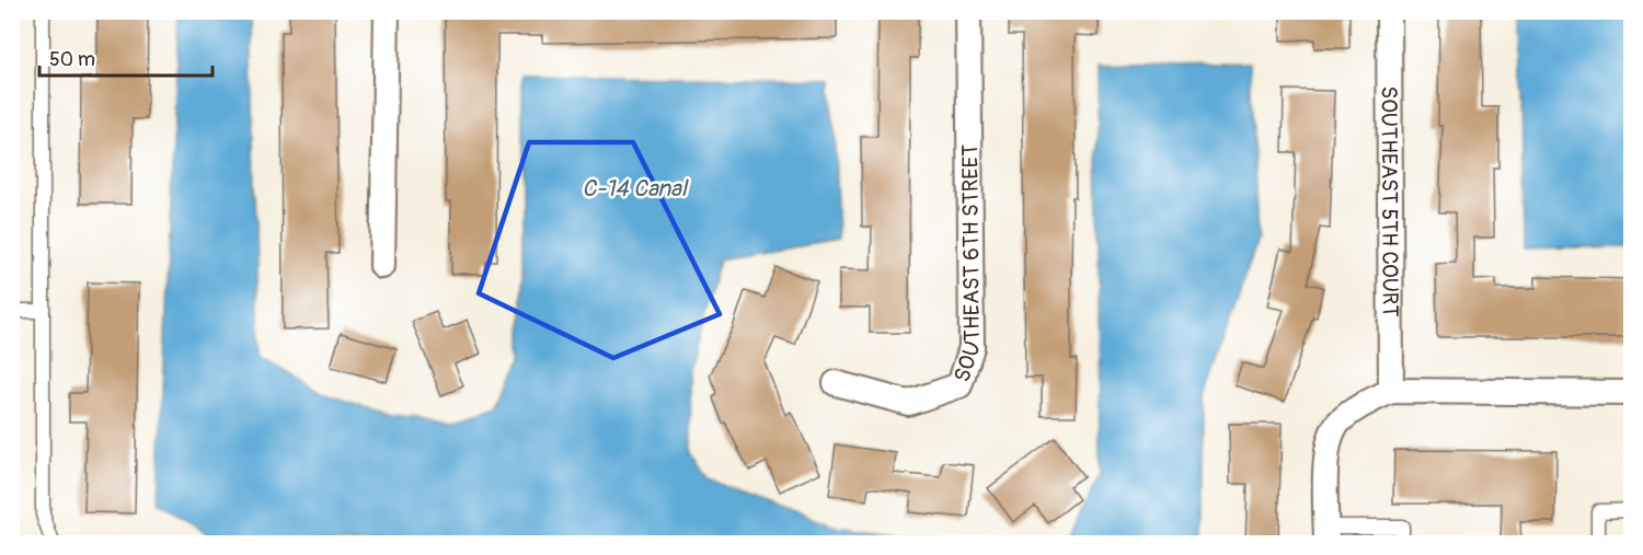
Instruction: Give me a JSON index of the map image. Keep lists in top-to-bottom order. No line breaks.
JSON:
{"streets":{"street":["SOUTHEAST 5TH COURT","SOUTHEAST 6TH STREET"]},"water":["C-14 Canal"],"scale_bar":"50 m"}
